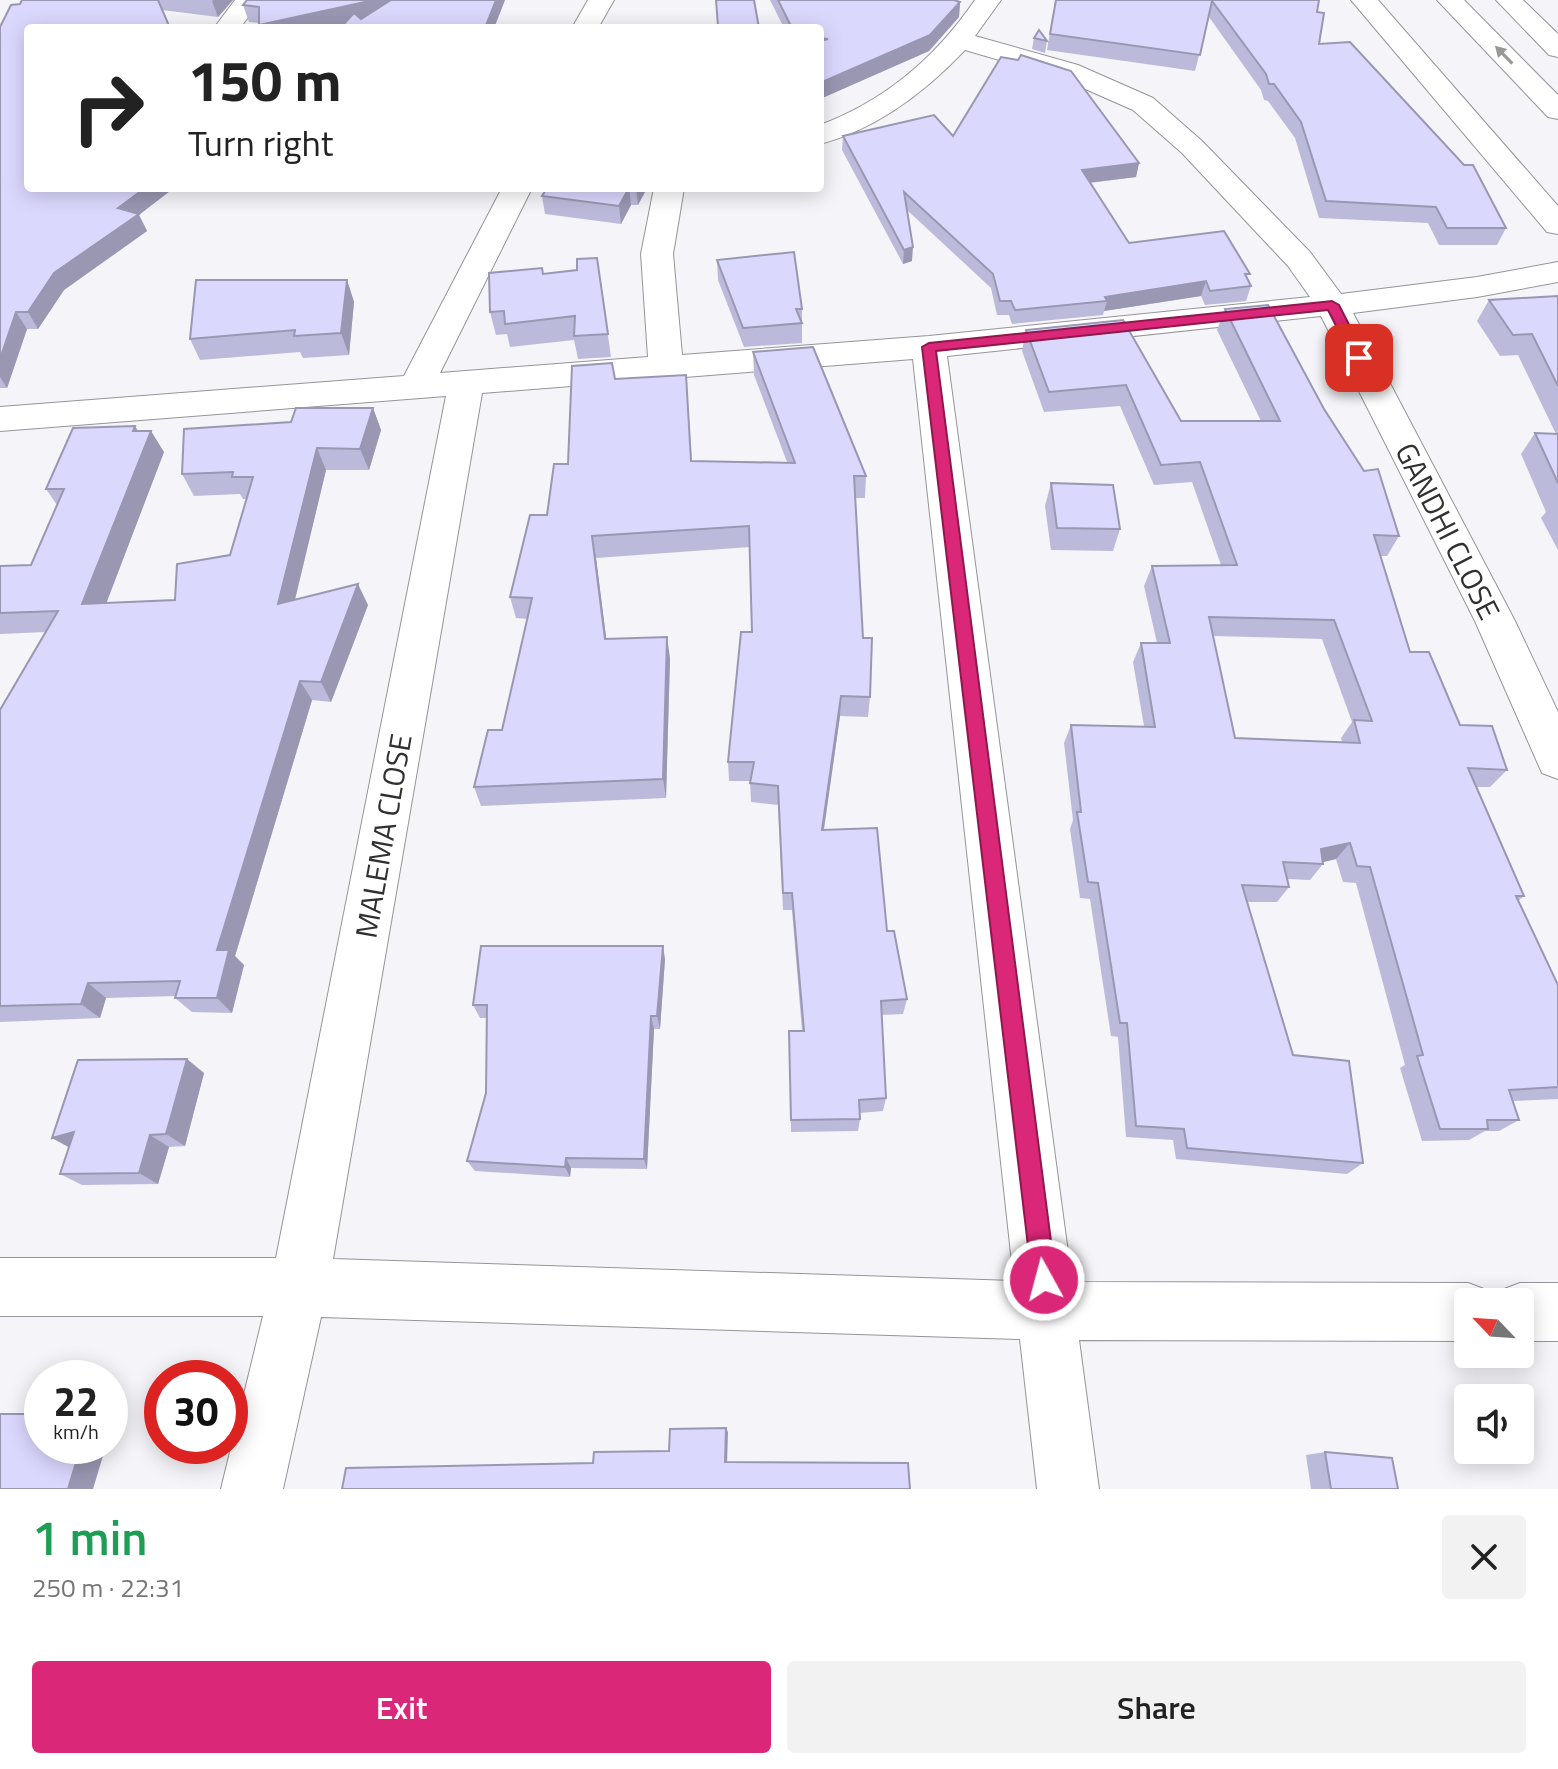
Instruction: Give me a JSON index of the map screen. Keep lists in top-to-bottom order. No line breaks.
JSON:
{"streets":{"street":["GANDHI CLOSE","MALEMA CLOSE"]},"north":"top left","page":{"turn":["150 m","Turn right"],"speed":"22 km/h","limit":"30","heading":["1 min","250 m · 22:31"],"buttons":["Exit","Share"]}}
